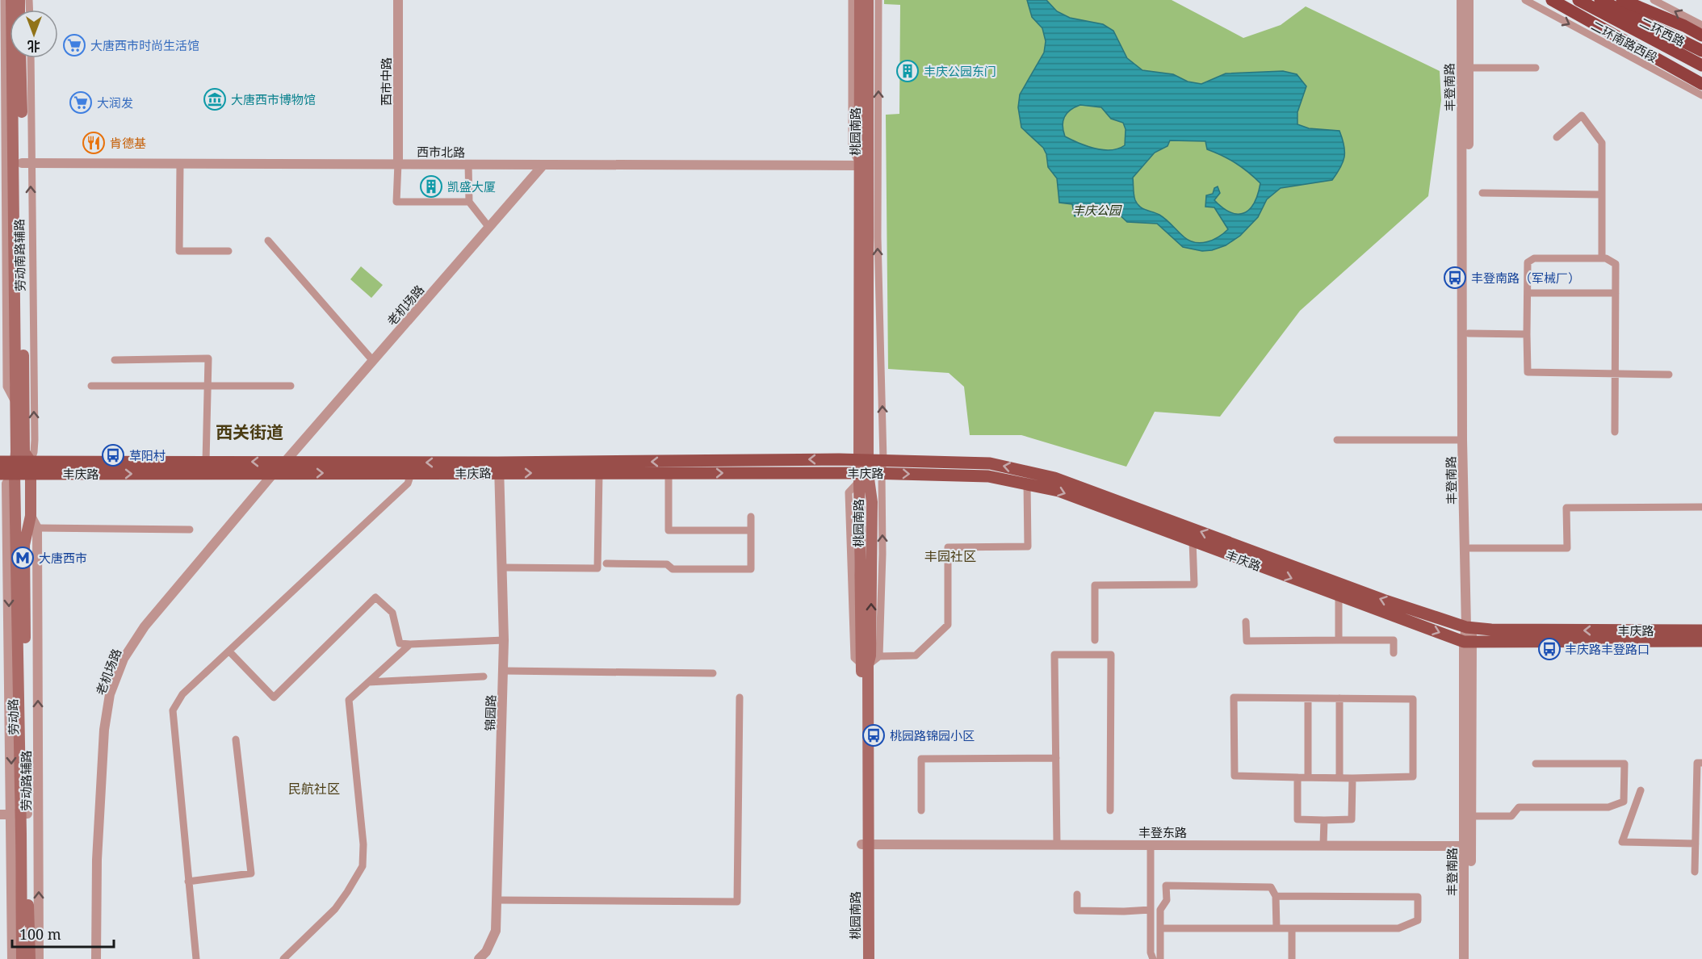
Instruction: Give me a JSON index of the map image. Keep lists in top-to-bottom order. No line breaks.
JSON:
{"streets":{"highway":["二环西路","二环南路西段"],"main road":["桃园南路","丰庆路","劳动路"],"street":["西市中路","丰登南路","西市北路","老机场路","锦园路","劳动路辅路","丰登东路"]},"crossings":[["二环西路","二环南路西段"],["西市中路","西市北路"],["丰登南路","丰庆路"],["丰登南路","丰登东路"],["桃园南路","西市北路"],["桃园南路","丰庆路"],["桃园南路","丰登东路"],["西市北路","老机场路"],["西市北路","劳动路"],["老机场路","丰庆路"],["丰庆路","锦园路"],["丰庆路","劳动路"],["劳动路","劳动路辅路"]],"districts":["西关街道","丰园社区","民航社区"],"parks":["丰庆公园"],"places":{"supermarket":["大唐西市时尚生活馆","大润发"],"building":["丰庆公园东门","凯盛大厦"],"museum":["大唐西市博物馆"],"restaurant":["肯德基"],"bus stop":["丰登南路（军械厂）","草阳村","丰庆路丰登路口","桃园路锦园小区"],"metro station":["大唐西市"]},"scale_bar":"100 m","north":"bottom"}
